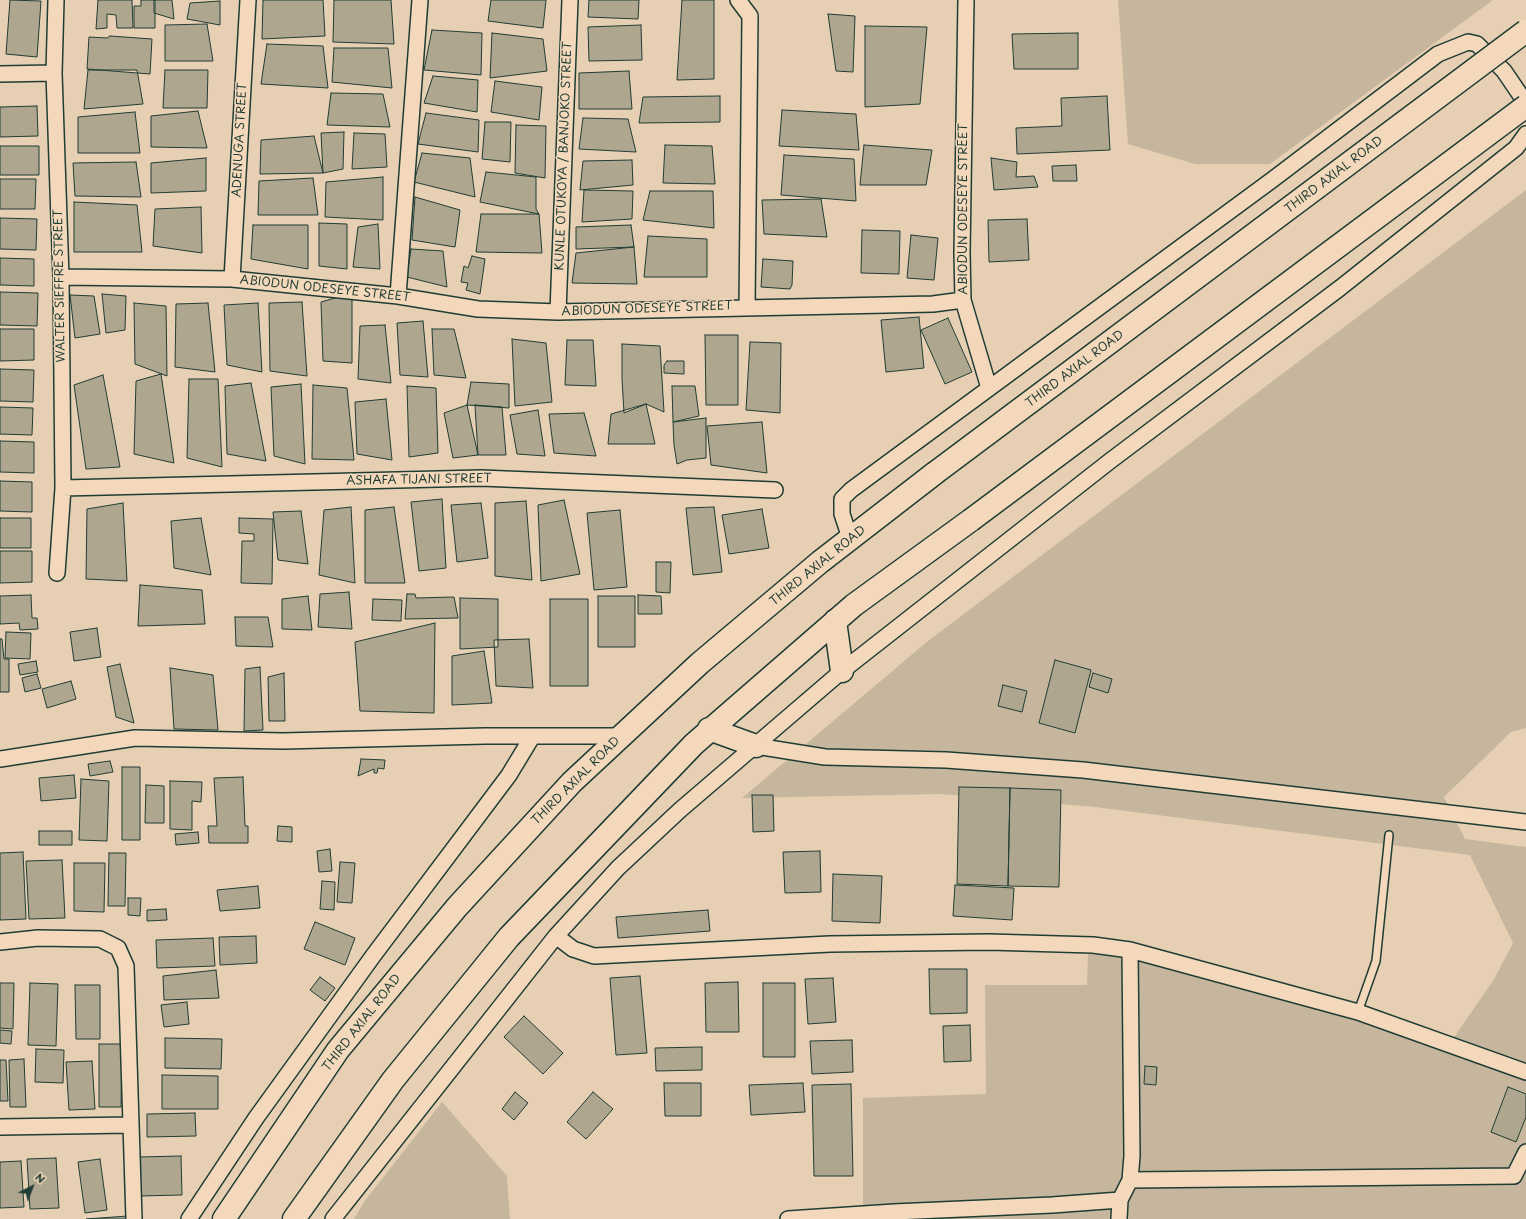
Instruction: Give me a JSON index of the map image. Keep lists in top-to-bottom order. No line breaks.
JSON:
{"streets":{"highway":["THIRD AXIAL ROAD"],"street":["ADENUGA STREET","KUNLE OTUKOYA / BANJOKO STREET","ABIODUN ODESEYE STREET","WALTER SIEFFRE STREET","ASHAFA TIJANI STREET"]},"crossings":[["ADENUGA STREET","ABIODUN ODESEYE STREET"],["KUNLE OTUKOYA / BANJOKO STREET","ABIODUN ODESEYE STREET"],["ABIODUN ODESEYE STREET","WALTER SIEFFRE STREET"],["WALTER SIEFFRE STREET","ASHAFA TIJANI STREET"]],"north":"top right"}
